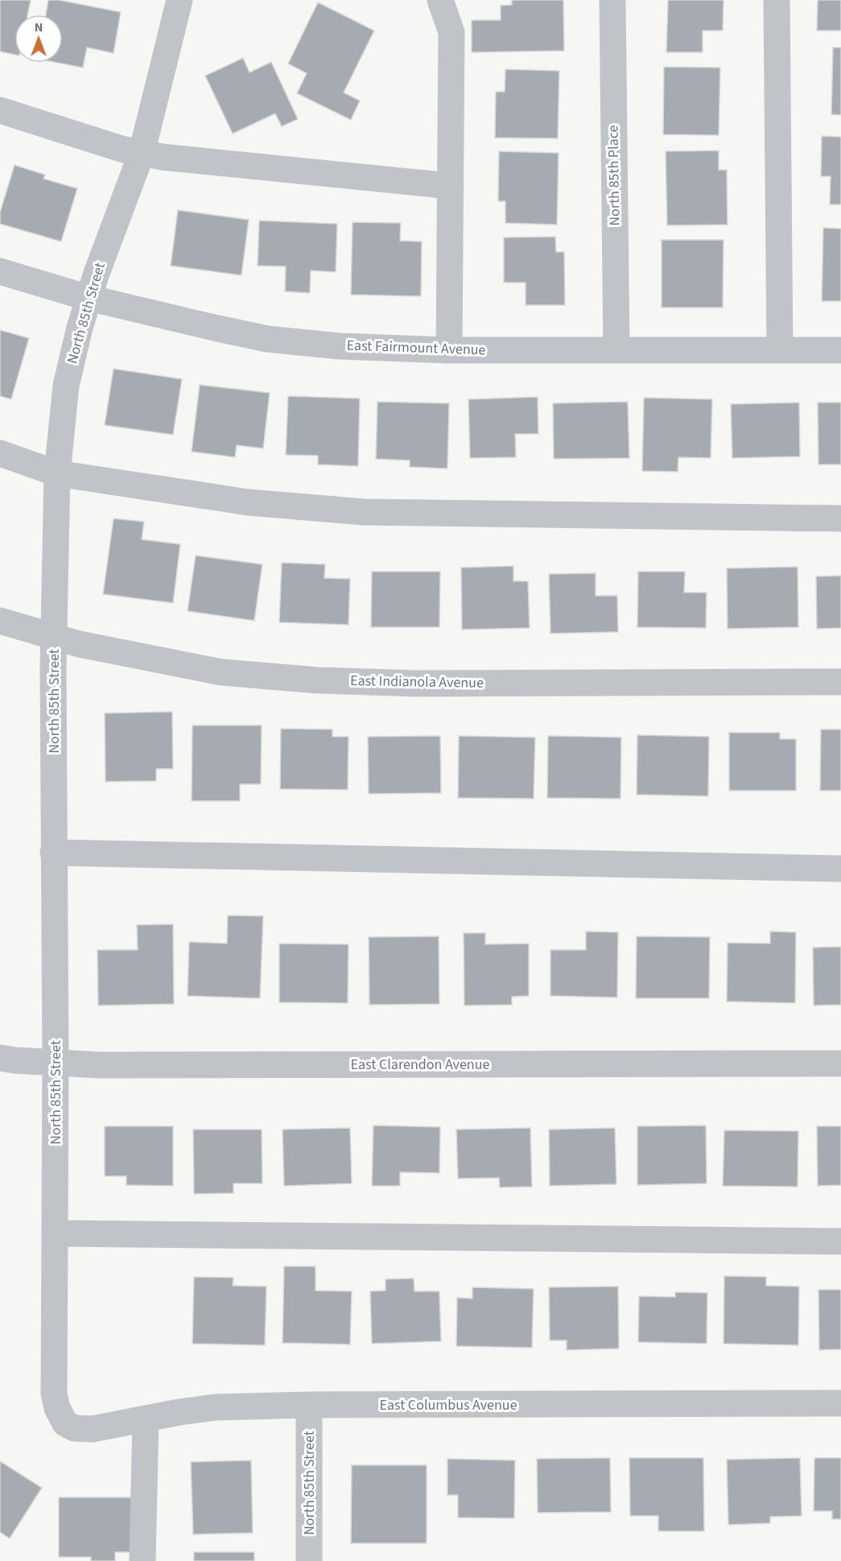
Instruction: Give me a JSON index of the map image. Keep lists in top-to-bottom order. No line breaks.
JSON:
{"streets":{"street":["North 85th Place","North 85th Street","East Fairmount Avenue","East Indianola Avenue","East Clarendon Avenue","East Columbus Avenue"]},"crossings":[["North 85th Place","East Fairmount Avenue"],["North 85th Street","East Fairmount Avenue"],["North 85th Street","East Indianola Avenue"],["North 85th Street","East Clarendon Avenue"],["North 85th Street","East Columbus Avenue"]],"north":"top"}
